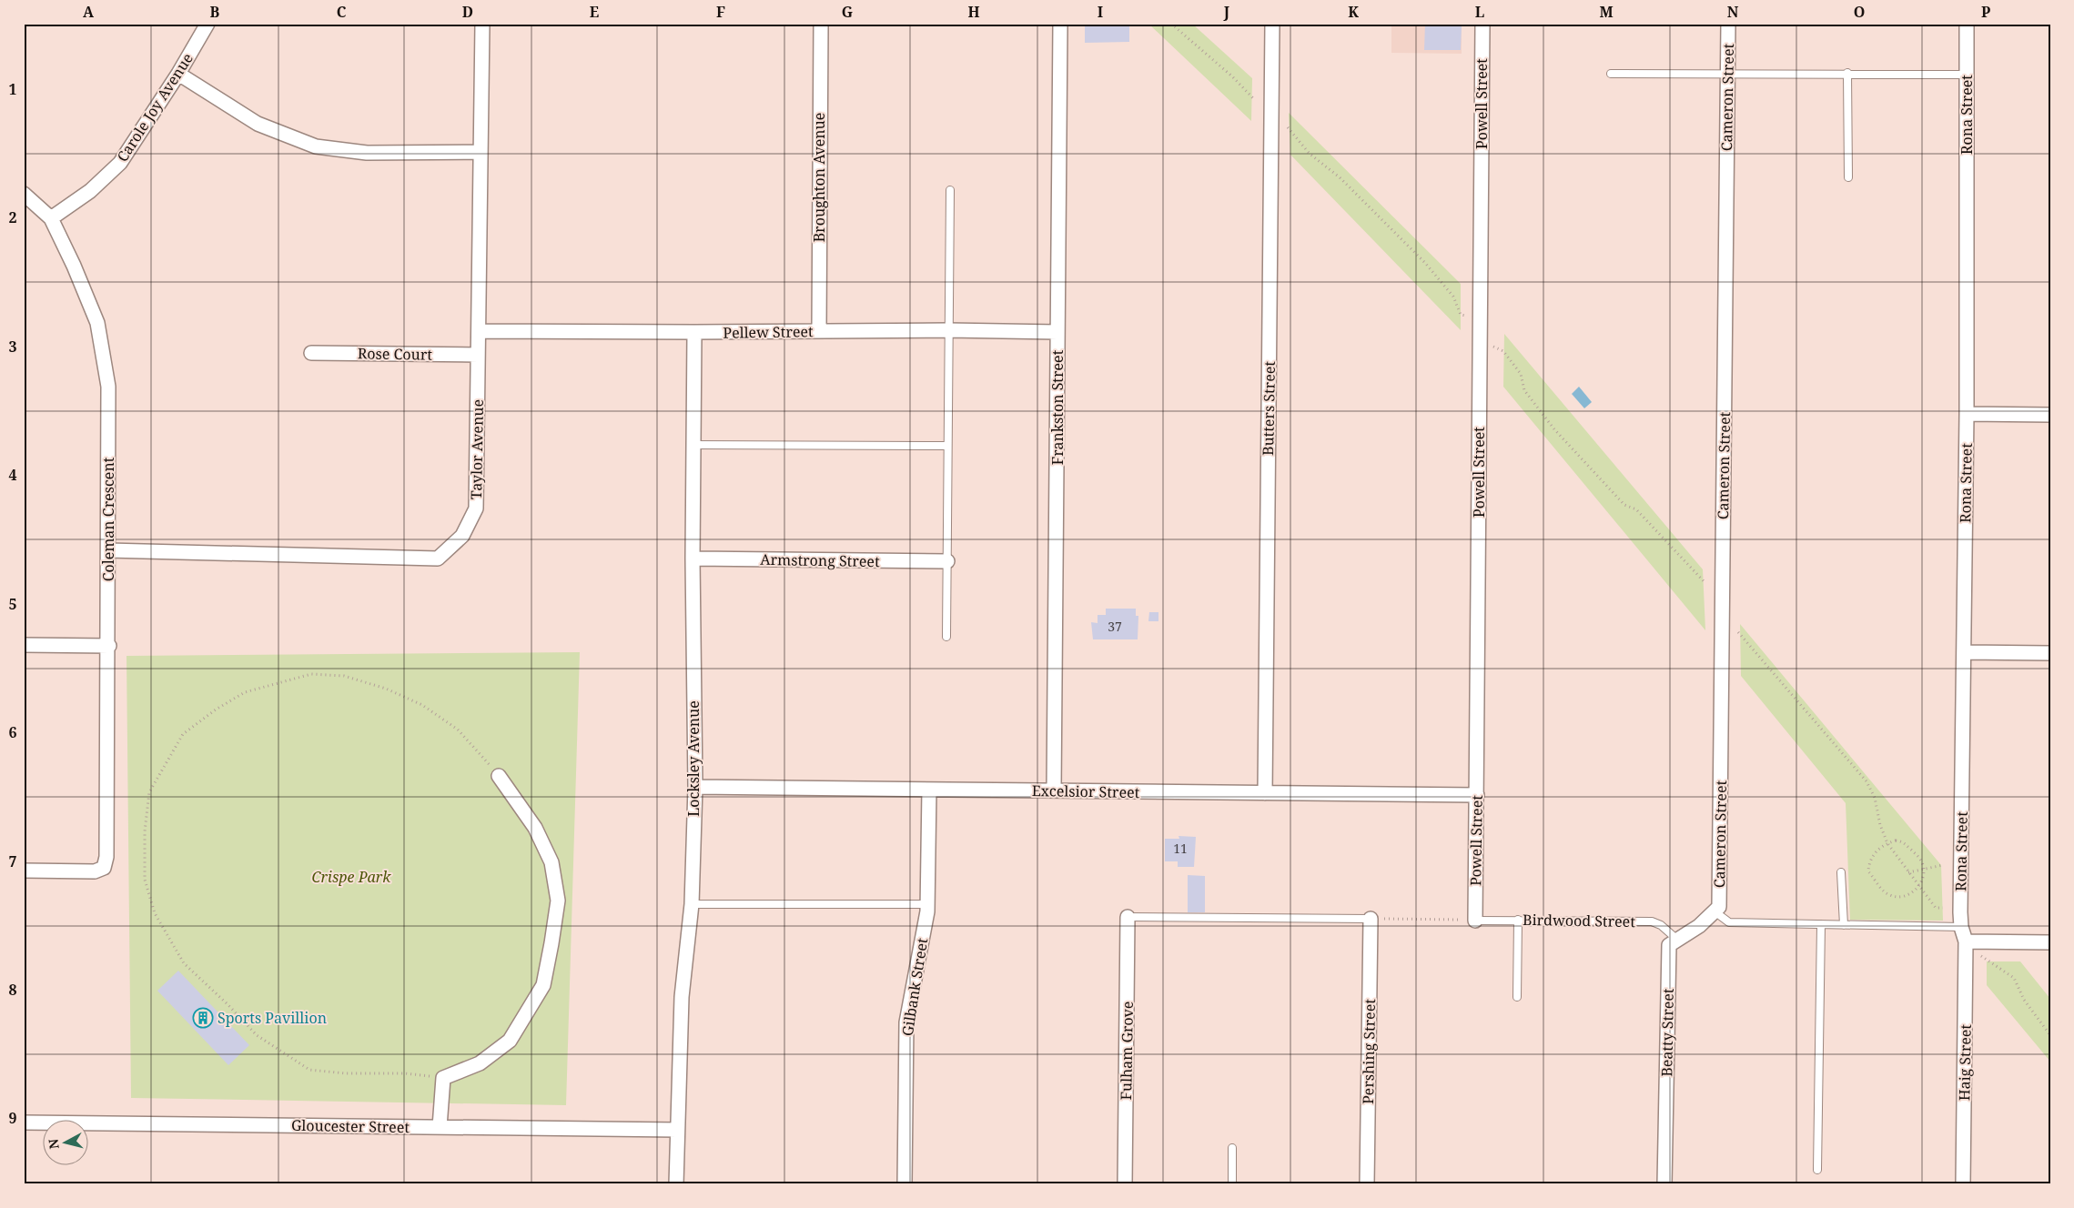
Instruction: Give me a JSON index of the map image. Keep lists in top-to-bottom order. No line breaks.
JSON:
{"streets":{"street":["Cameron Street","Powell Street","Carole Joy Avenue","Rona Street","Broughton Avenue","Pellew Street","Rose Court","Frankston Street","Butters Street","Taylor Avenue","Coleman Crescent","Armstrong Street","Locksley Avenue","Excelsior Street","Gilbank Street","Beatty Street","Fulham Grove","Pershing Street","Haig Street","Gloucester Street"],"lane":["Birdwood Street"]},"crossings":[["Powell Street","Excelsior Street"],["Powell Street","Birdwood Street"],["Carole Joy Avenue","Coleman Crescent"],["Rona Street","Haig Street"],["Broughton Avenue","Pellew Street"],["Pellew Street","Frankston Street"],["Pellew Street","Taylor Avenue"],["Pellew Street","Locksley Avenue"],["Rose Court","Taylor Avenue"],["Frankston Street","Excelsior Street"],["Butters Street","Excelsior Street"],["Taylor Avenue","Coleman Crescent"],["Armstrong Street","Locksley Avenue"],["Locksley Avenue","Excelsior Street"],["Locksley Avenue","Gloucester Street"],["Excelsior Street","Gilbank Street"],["Birdwood Street","Beatty Street"]],"parks":["Crispe Park"],"places":{"building":["Sports Pavillion"]},"house_numbers":["37","11"],"north":"left","grid":{"columns":["A","B","C","D","E","F","G","H","I","J","K","L","M","N","O","P"],"rows":["1","2","3","4","5","6","7","8","9"]}}
